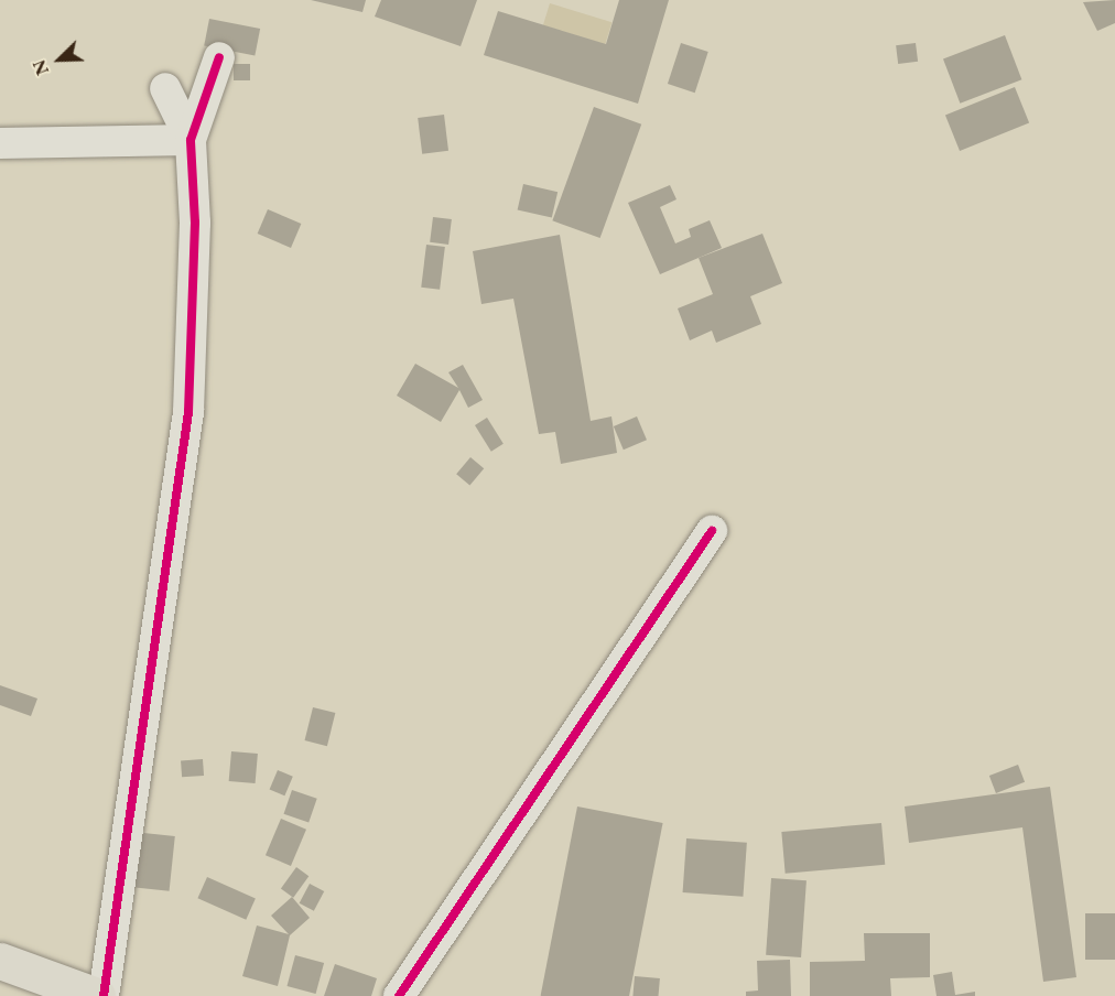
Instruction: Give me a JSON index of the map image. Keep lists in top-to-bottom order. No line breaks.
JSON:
{"north":"bottom left"}
